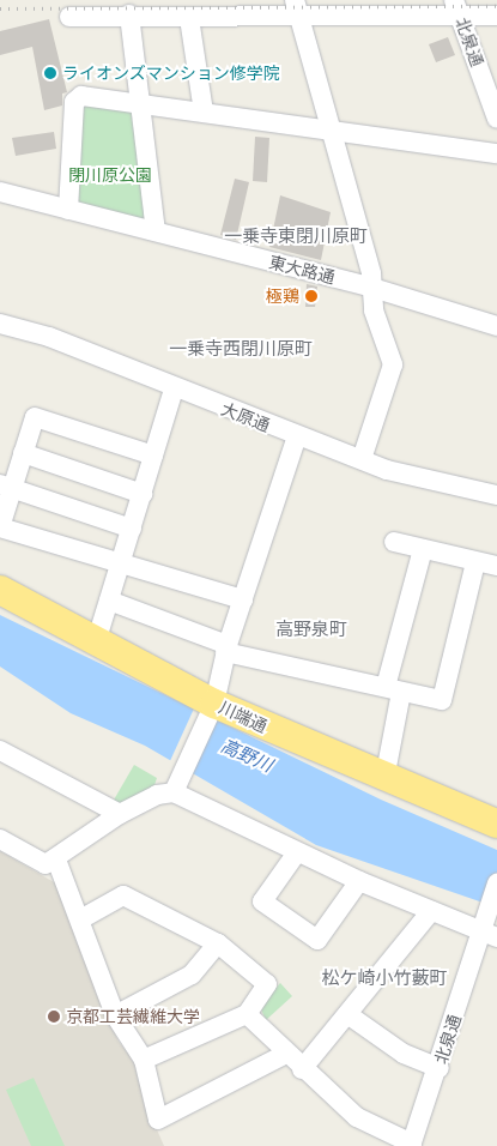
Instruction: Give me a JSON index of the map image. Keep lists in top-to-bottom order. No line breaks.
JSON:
{"streets":{"highway":["川端通"],"street":["北泉通","東大路通","大原通"]},"districts":["一乗寺東閉川原町","一乗寺西閉川原町","高野泉町","松ケ崎小竹藪町"],"water":["高野川"],"parks":["閉川原公園"],"places":["ライオンズマンション修学院","極鶏","京都工芸繊維大学"]}
